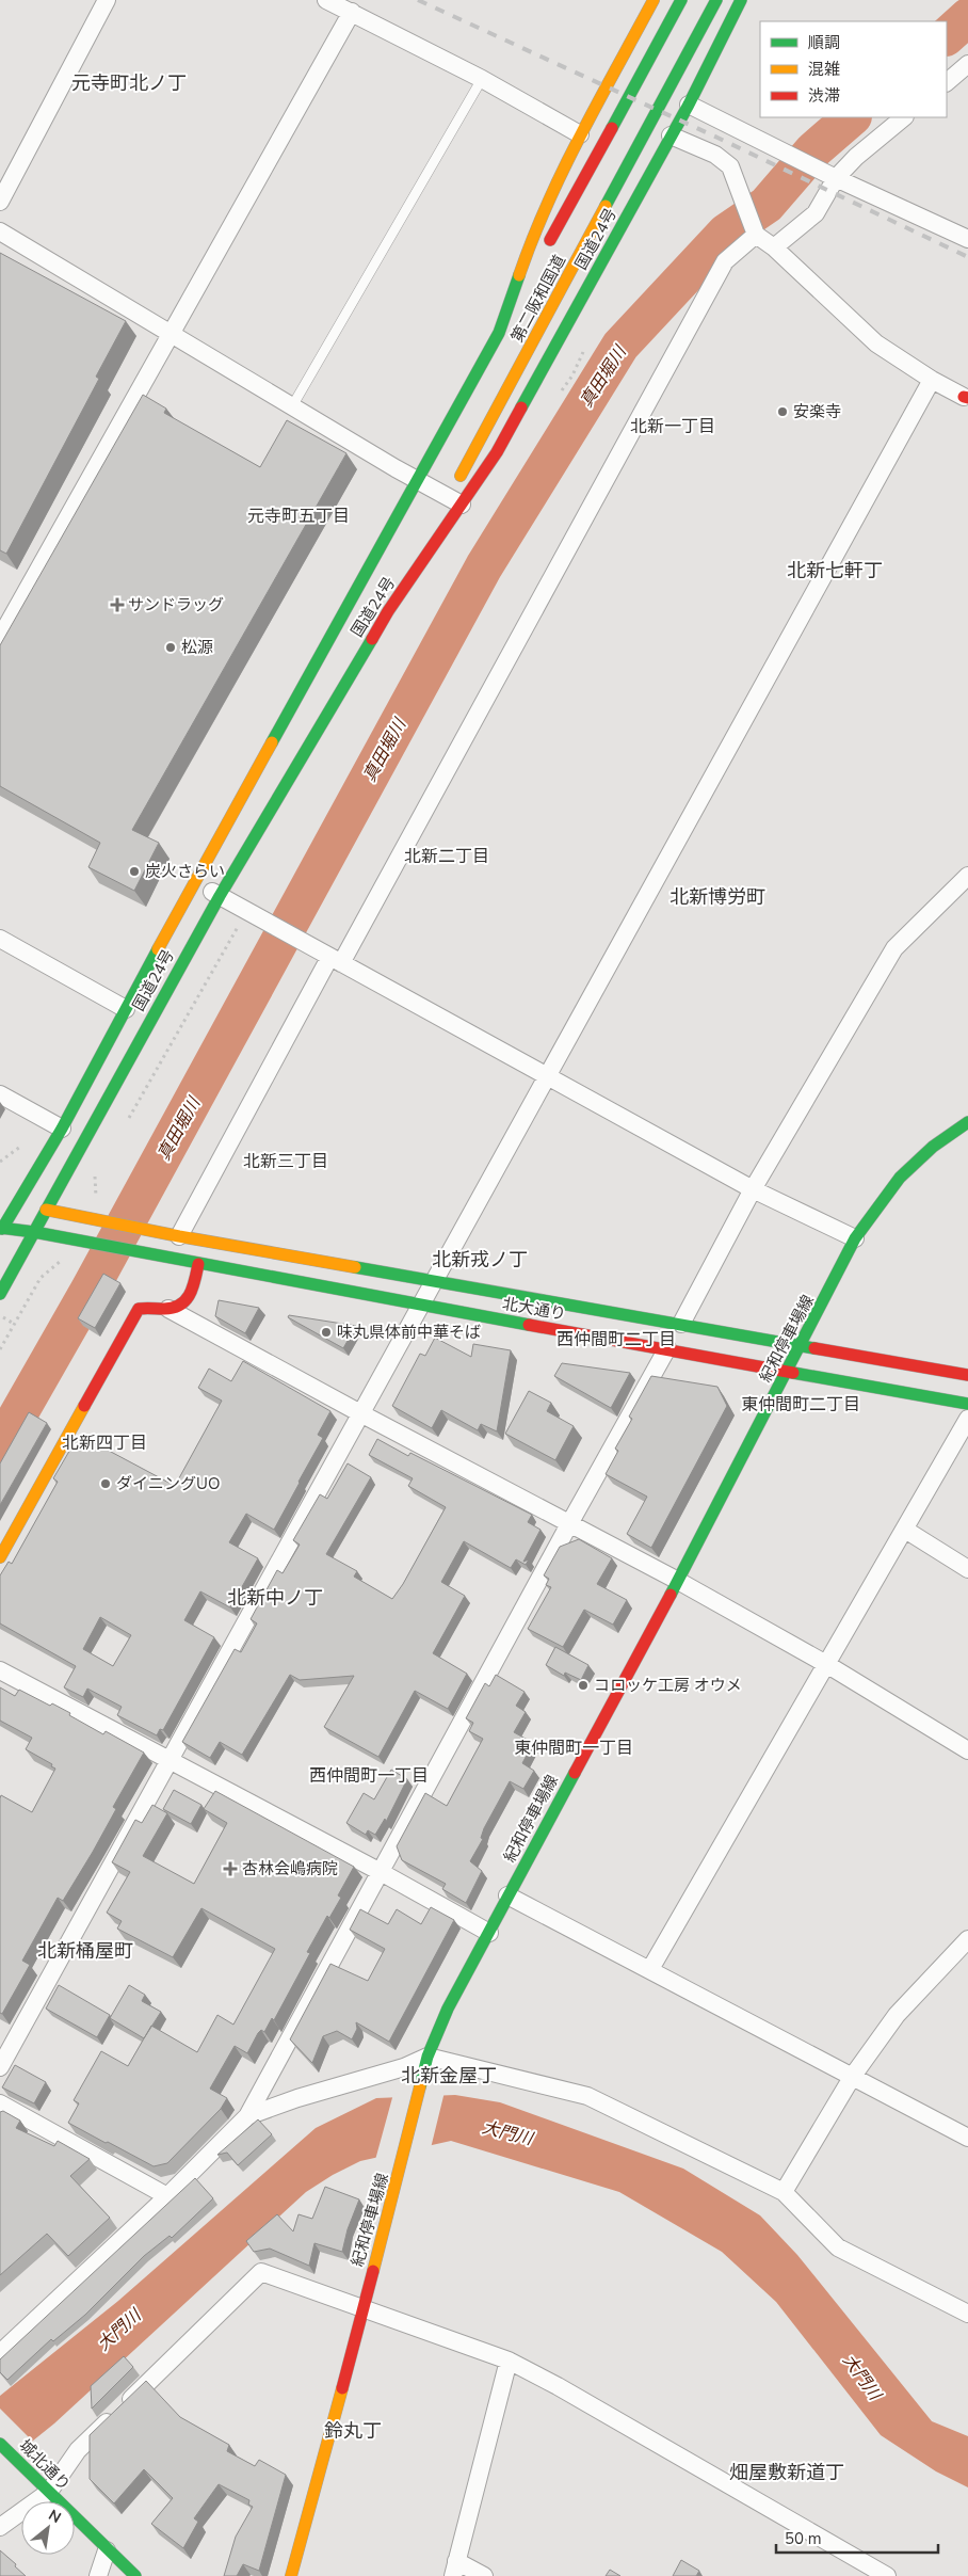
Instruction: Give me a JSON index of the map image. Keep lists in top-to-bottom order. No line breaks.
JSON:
{"streets":{"main road":["国道24号","第二阪和国道","北大通り","紀和停車場線","城北通り"]},"crossings":[["国道24号","第二阪和国道"],["国道24号","北大通り"],["北大通り","紀和停車場線"]],"districts":["元寺町北ノ丁","北新一丁目","元寺町五丁目","北新七軒丁","北新二丁目","北新博労町","北新三丁目","北新戎ノ丁","西仲間町二丁目","東仲間町二丁目","北新四丁目","北新中ノ丁","東仲間町一丁目","西仲間町一丁目","北新桶屋町","北新金屋丁","鈴丸丁","畑屋敷新道丁"],"water":["真田堀川","大門川"],"places":{"other":["安楽寺","松源","炭火さらい","味丸県体前中華そば","ダイニングUO","コロッケ工房 オウメ"],"health":["サンドラッグ","杏林会嶋病院"]},"legend":["順調","混雑","渋滞"],"scale_bar":"50 m","north":"top right"}
